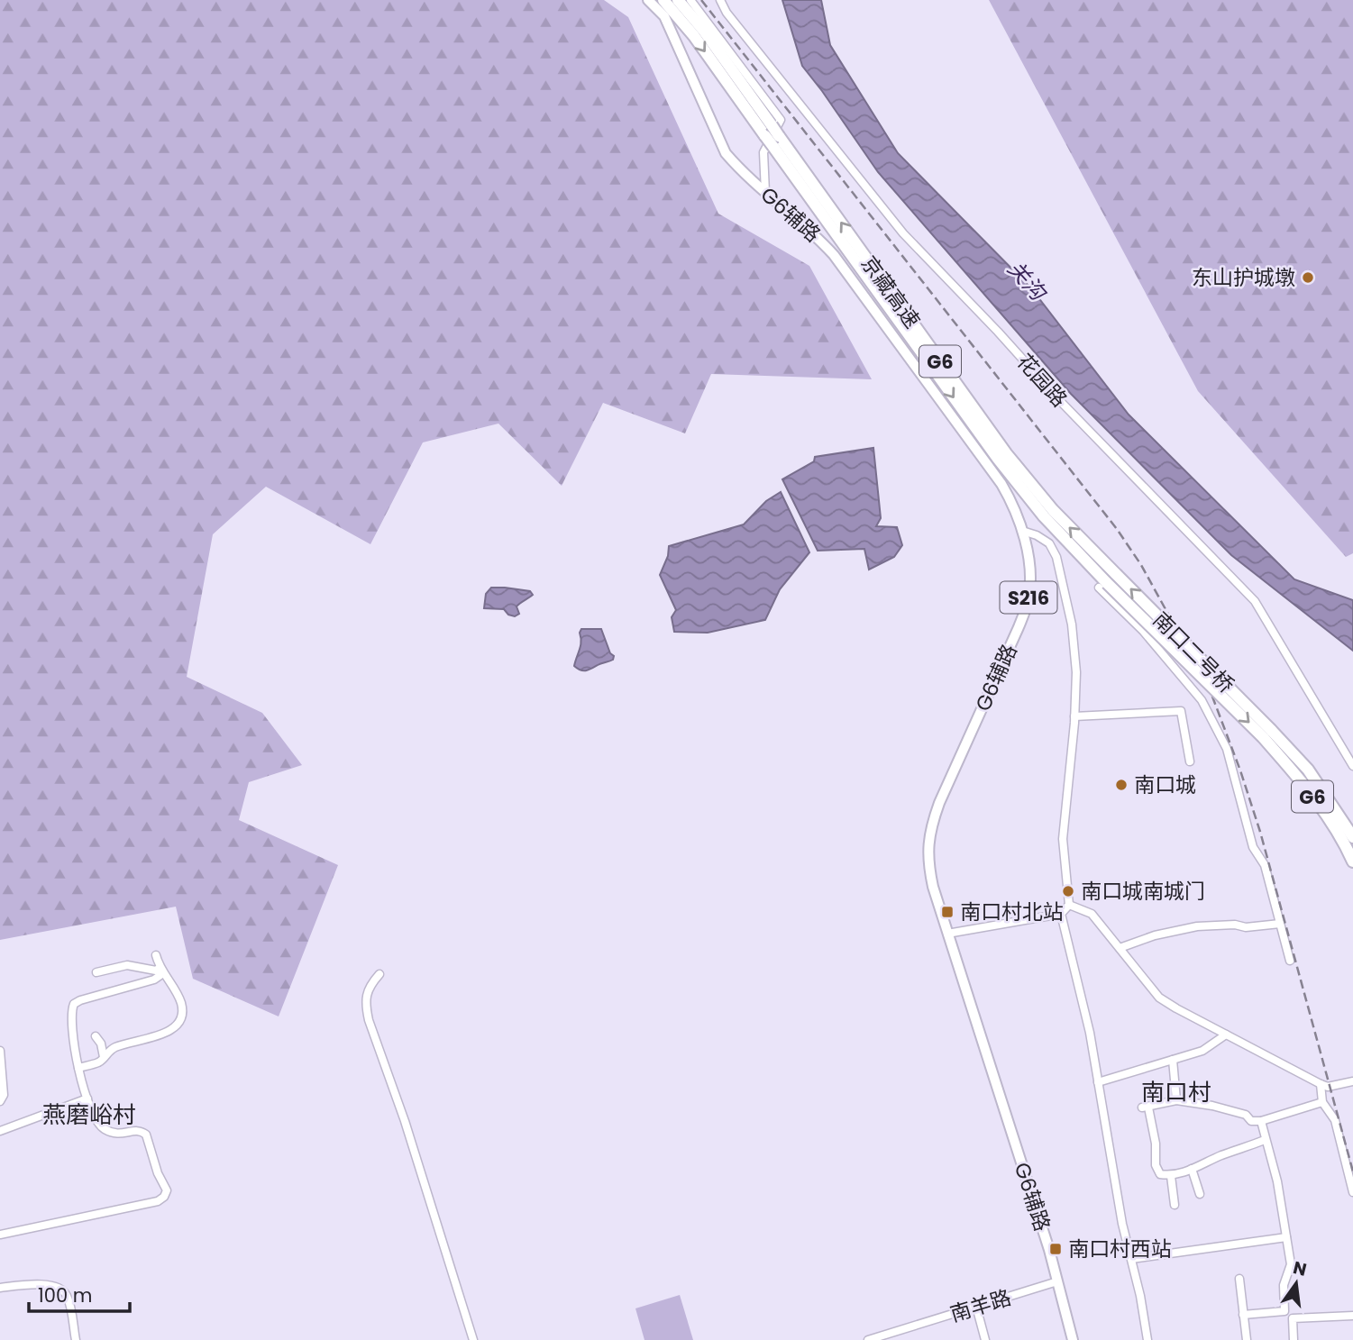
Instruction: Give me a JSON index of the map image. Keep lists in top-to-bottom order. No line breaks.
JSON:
{"streets":{"highway":["京藏高速","G6","南口二号桥"],"main road":["G6辅路","S216"],"street":["花园路","南羊路"]},"crossings":[["G6辅路","南羊路"],["京藏高速","南口二号桥"],["G6","南口二号桥"]],"districts":["南口村","燕磨峪村"],"water":["关沟"],"places":{"other":["东山护城墩","南口城","南口城南城门"],"transit":["南口村北站","南口村西站"]},"scale_bar":"100 m","north":"top"}
